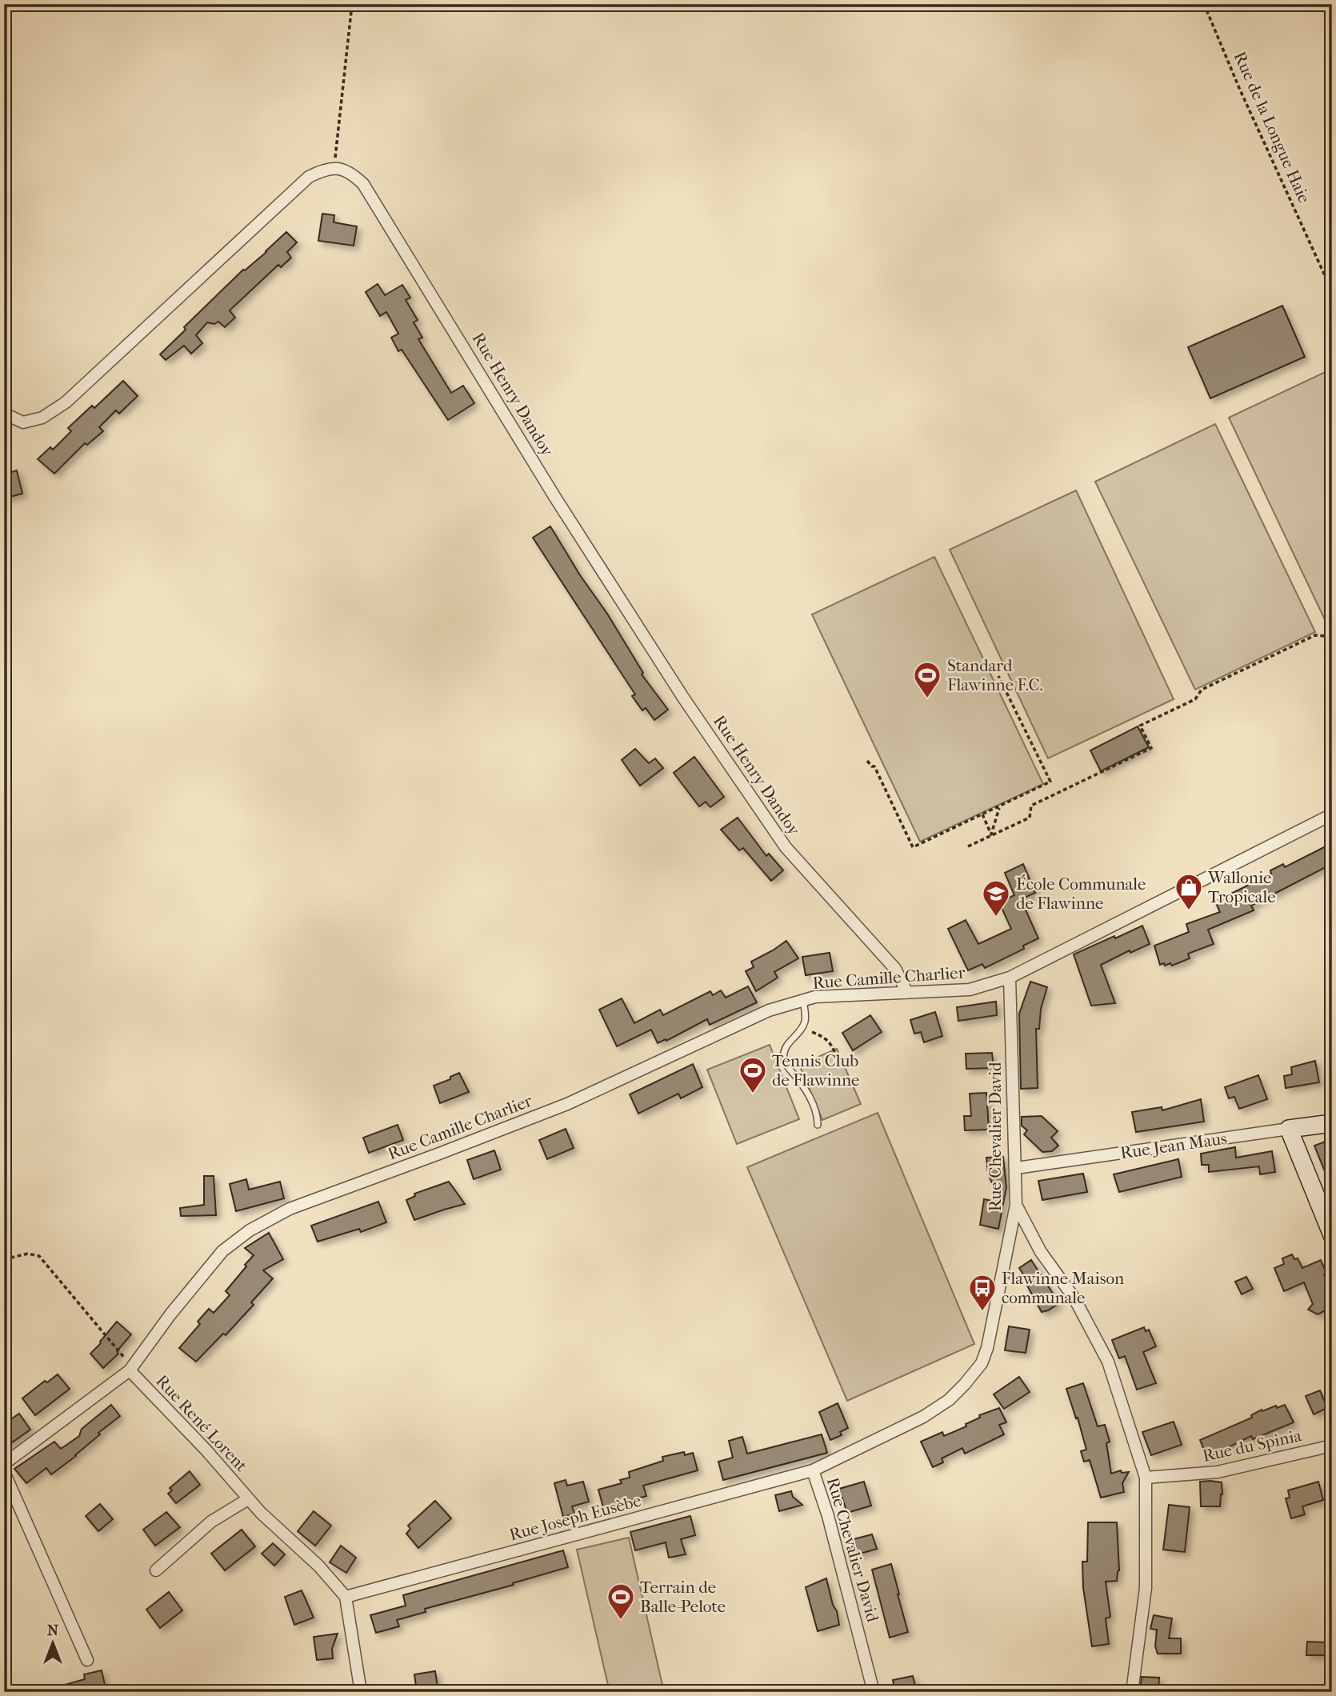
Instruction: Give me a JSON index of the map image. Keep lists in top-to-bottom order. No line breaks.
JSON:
{"streets":{"street":["Rue Henry Dandoy","Rue Camille Charlier","Rue Chevalier David","Rue Jean Maus","Rue René Lorent","Rue du Spinia","Rue Joseph Eusèbe"],"path":["Rue de la Longue Haie"]},"crossings":[["Rue Henry Dandoy","Rue Camille Charlier"],["Rue Camille Charlier","Rue Chevalier David"],["Rue Camille Charlier","Rue René Lorent"],["Rue Chevalier David","Rue Jean Maus"],["Rue Chevalier David","Rue Joseph Eusèbe"],["Rue René Lorent","Rue Joseph Eusèbe"]],"places":{"sports":["Standard Flawinne F.C.","Tennis Club de Flawinne","Terrain de Balle-Pelote"],"shop":["Wallonie Tropicale"],"school or university":["École Communale de Flawinne"],"bus stop":["Flawinne Maison communale"]},"north":"top"}
